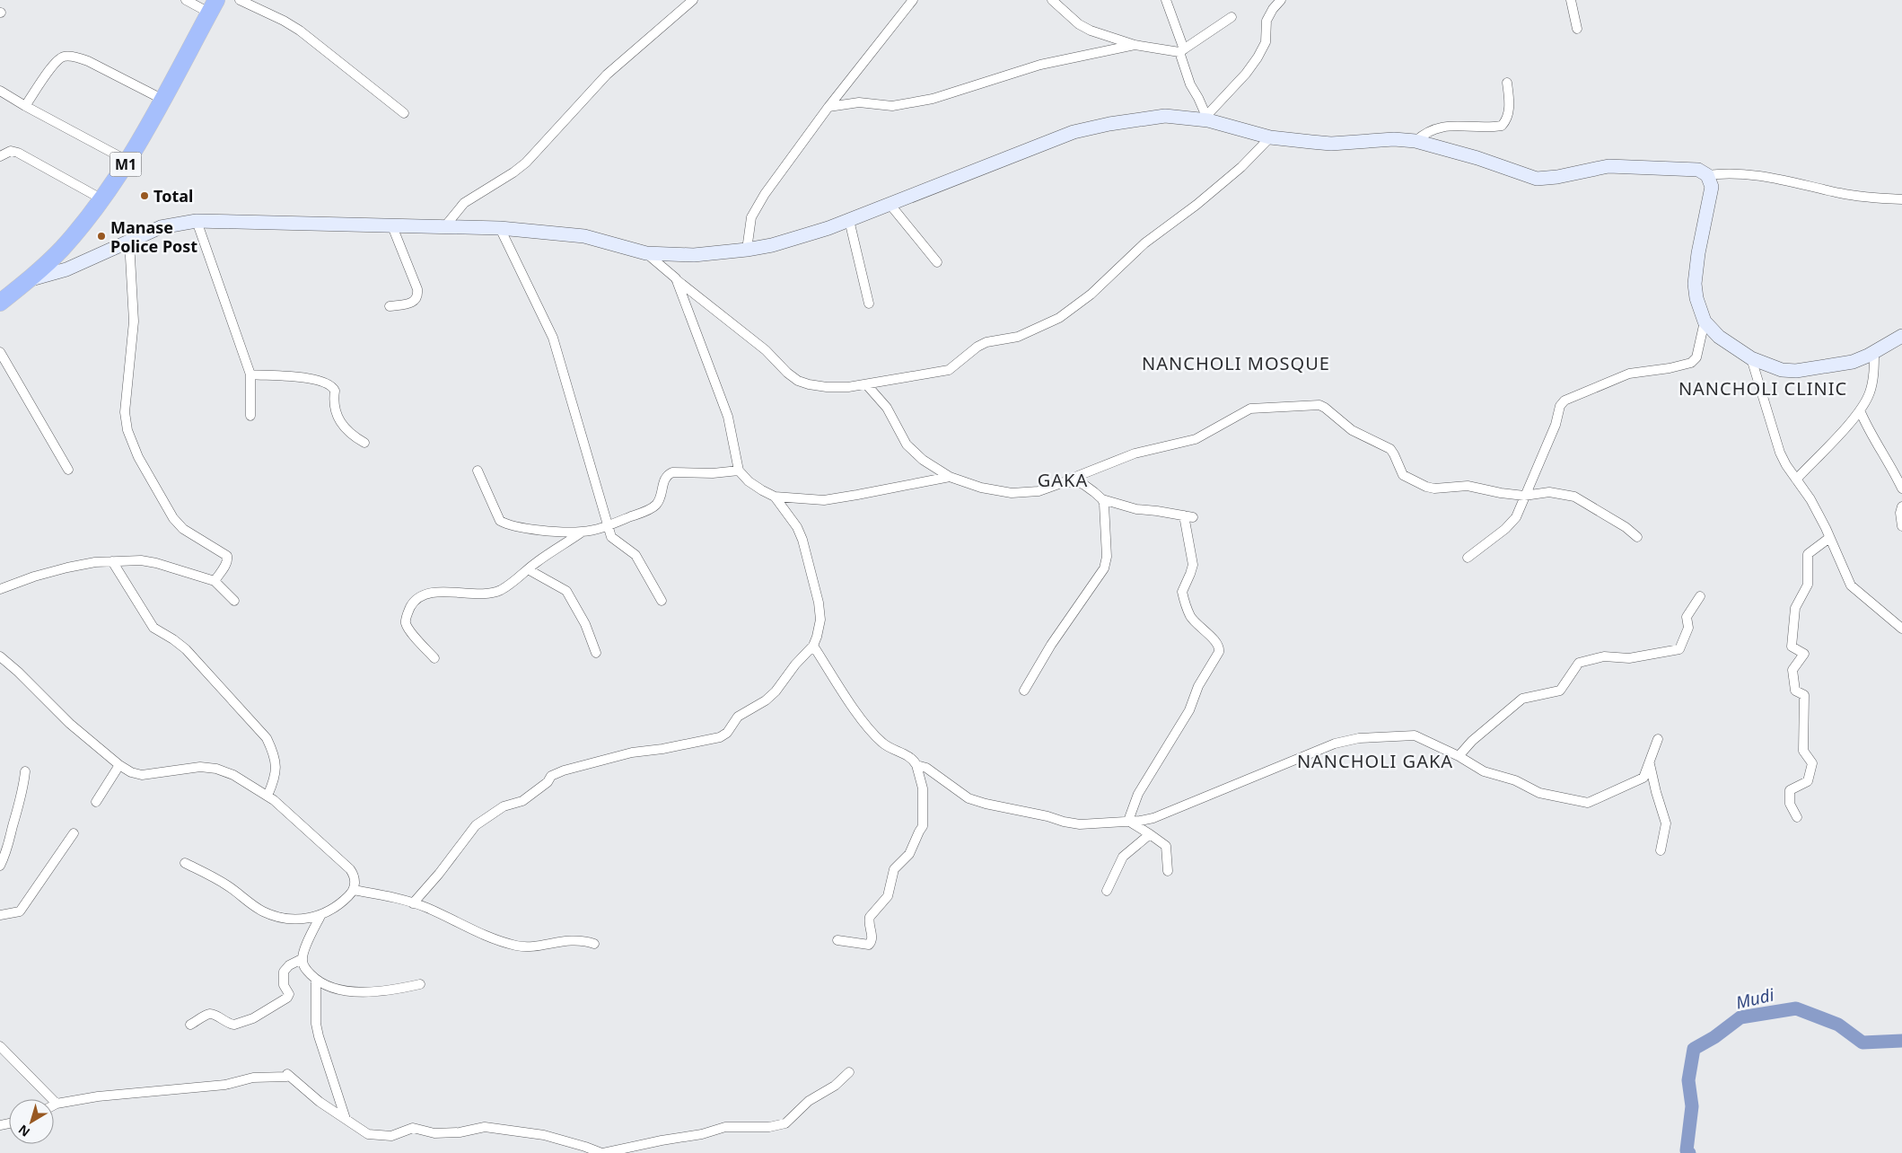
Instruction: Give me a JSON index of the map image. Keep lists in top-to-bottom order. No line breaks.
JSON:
{"streets":{"highway":["M1"]},"districts":["NANCHOLI MOSQUE","NANCHOLI CLINIC","GAKA","NANCHOLI GAKA"],"water":["Mudi"],"places":["Total","Manase Police Post"],"north":"bottom left"}
